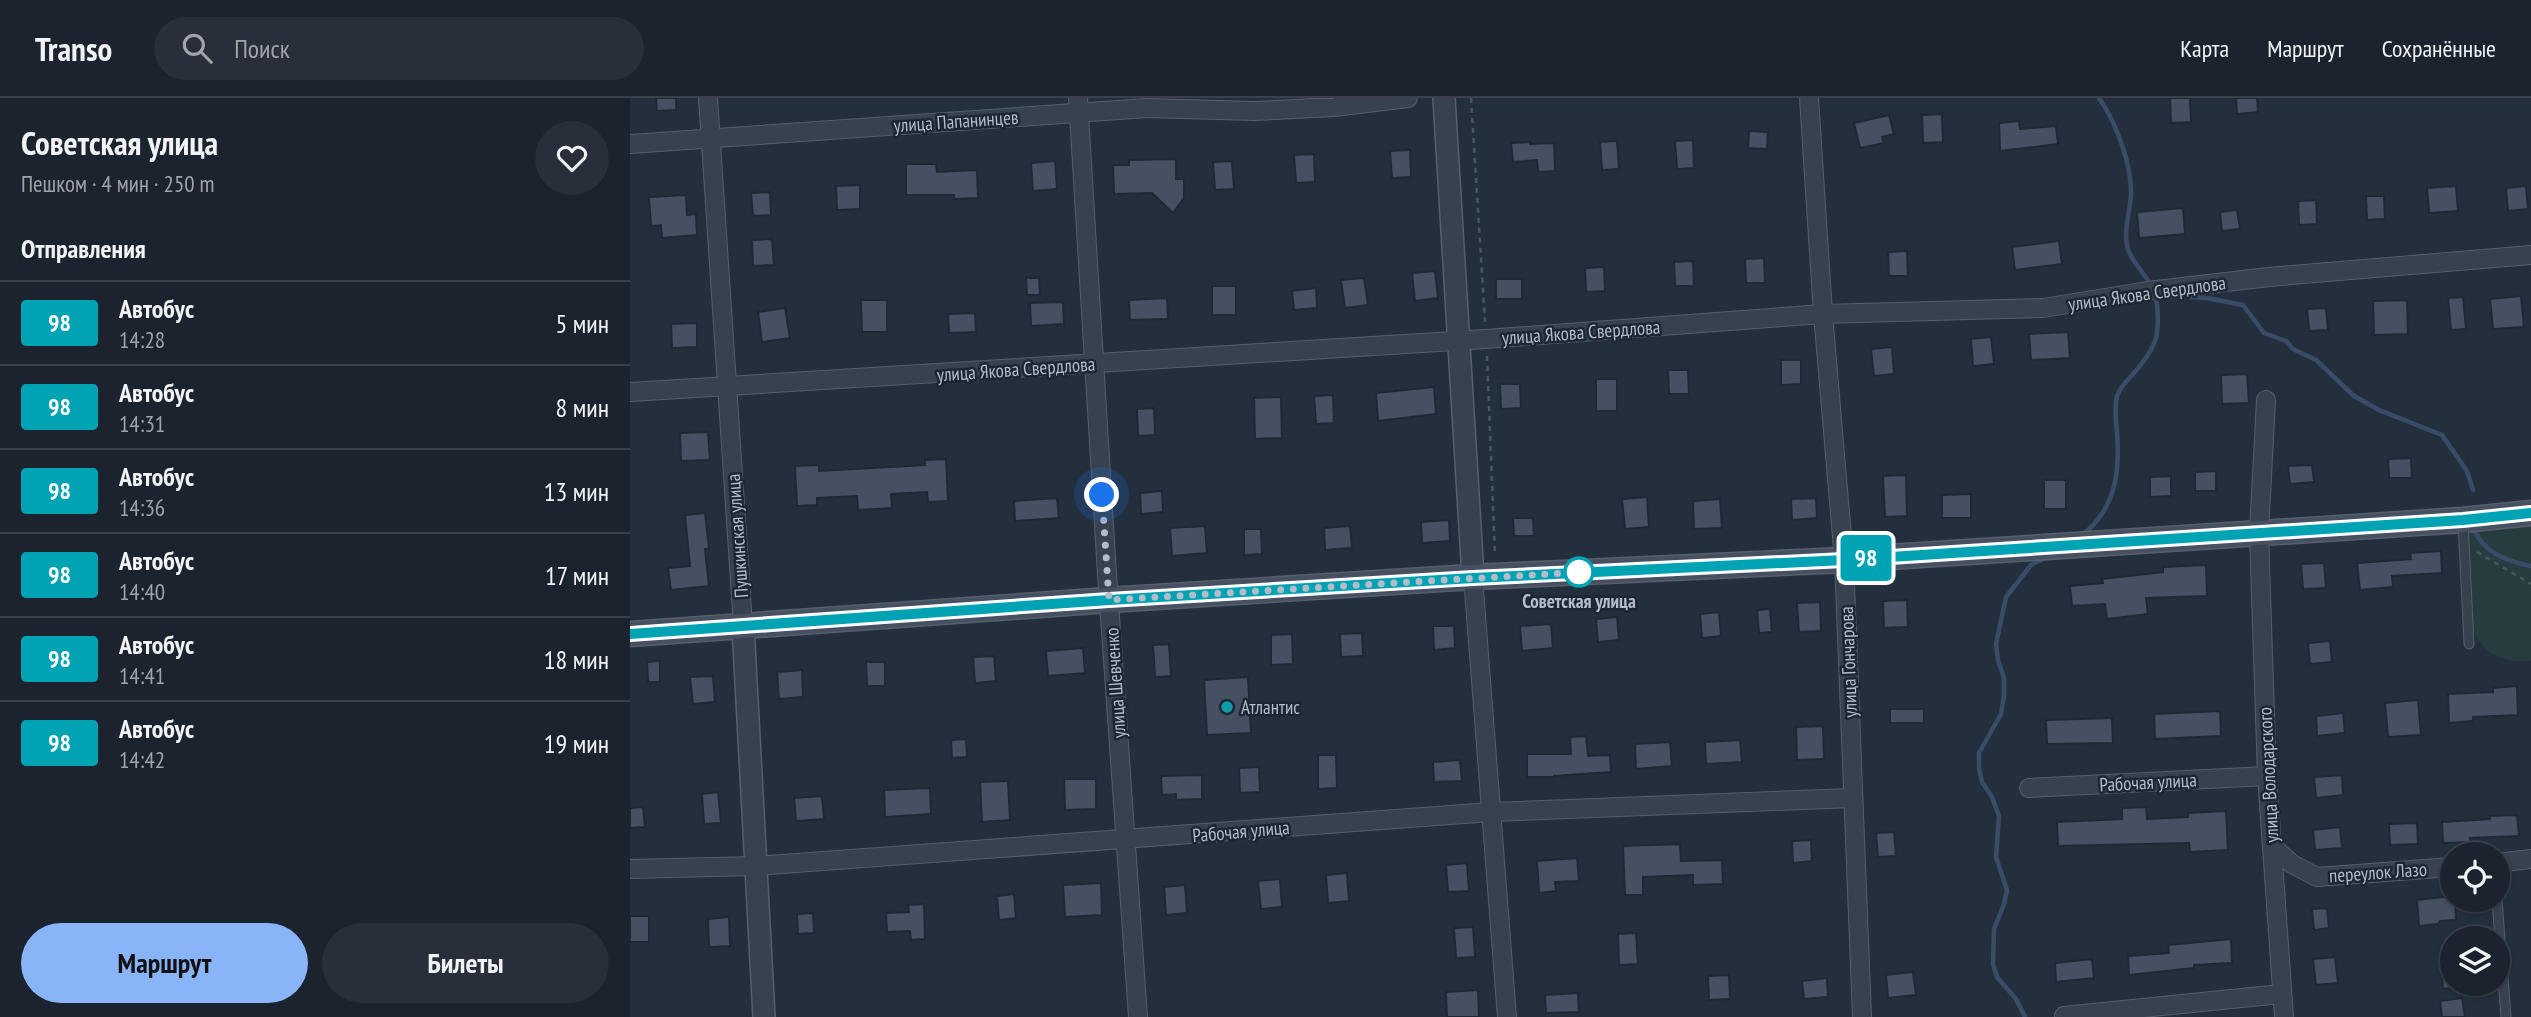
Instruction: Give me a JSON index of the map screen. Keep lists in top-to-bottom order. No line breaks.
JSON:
{"streets":{"street":["улица Папанинцев","улица Якова Свердлова","Пушкинская улица","улица Гончарова","улица Шевченко","улица Володарского","Рабочая улица","переулок Лазо"]},"crossings":[["улица Папанинцев","Пушкинская улица"],["улица Папанинцев","улица Шевченко"],["улица Якова Свердлова","Пушкинская улица"],["улица Якова Свердлова","улица Гончарова"],["улица Якова Свердлова","улица Шевченко"],["Пушкинская улица","Рабочая улица"],["улица Гончарова","Рабочая улица"],["улица Шевченко","Рабочая улица"],["улица Володарского","Рабочая улица"],["улица Володарского","переулок Лазо"]],"places":["Советская улица","Атлантис"],"lines":["bus line 98"],"page":{"header":"Transo","search":"Поиск","nav":["Карта","Маршрут","Сохранённые"],"heading":[["Советская улица","Пешком · 4 мин · 250 m"],"Отправления"],"on_map":"98","list":[{"mark":"98","name":"Автобус","note":"14:28","value":"5 мин"},{"mark":"98","name":"Автобус","note":"14:31","value":"8 мин"},{"mark":"98","name":"Автобус","note":"14:36","value":"13 мин"},{"mark":"98","name":"Автобус","note":"14:40","value":"17 мин"},{"mark":"98","name":"Автобус","note":"14:41","value":"18 мин"},{"mark":"98","name":"Автобус","note":"14:42","value":"19 мин"}],"buttons":["Маршрут","Билеты"]}}
